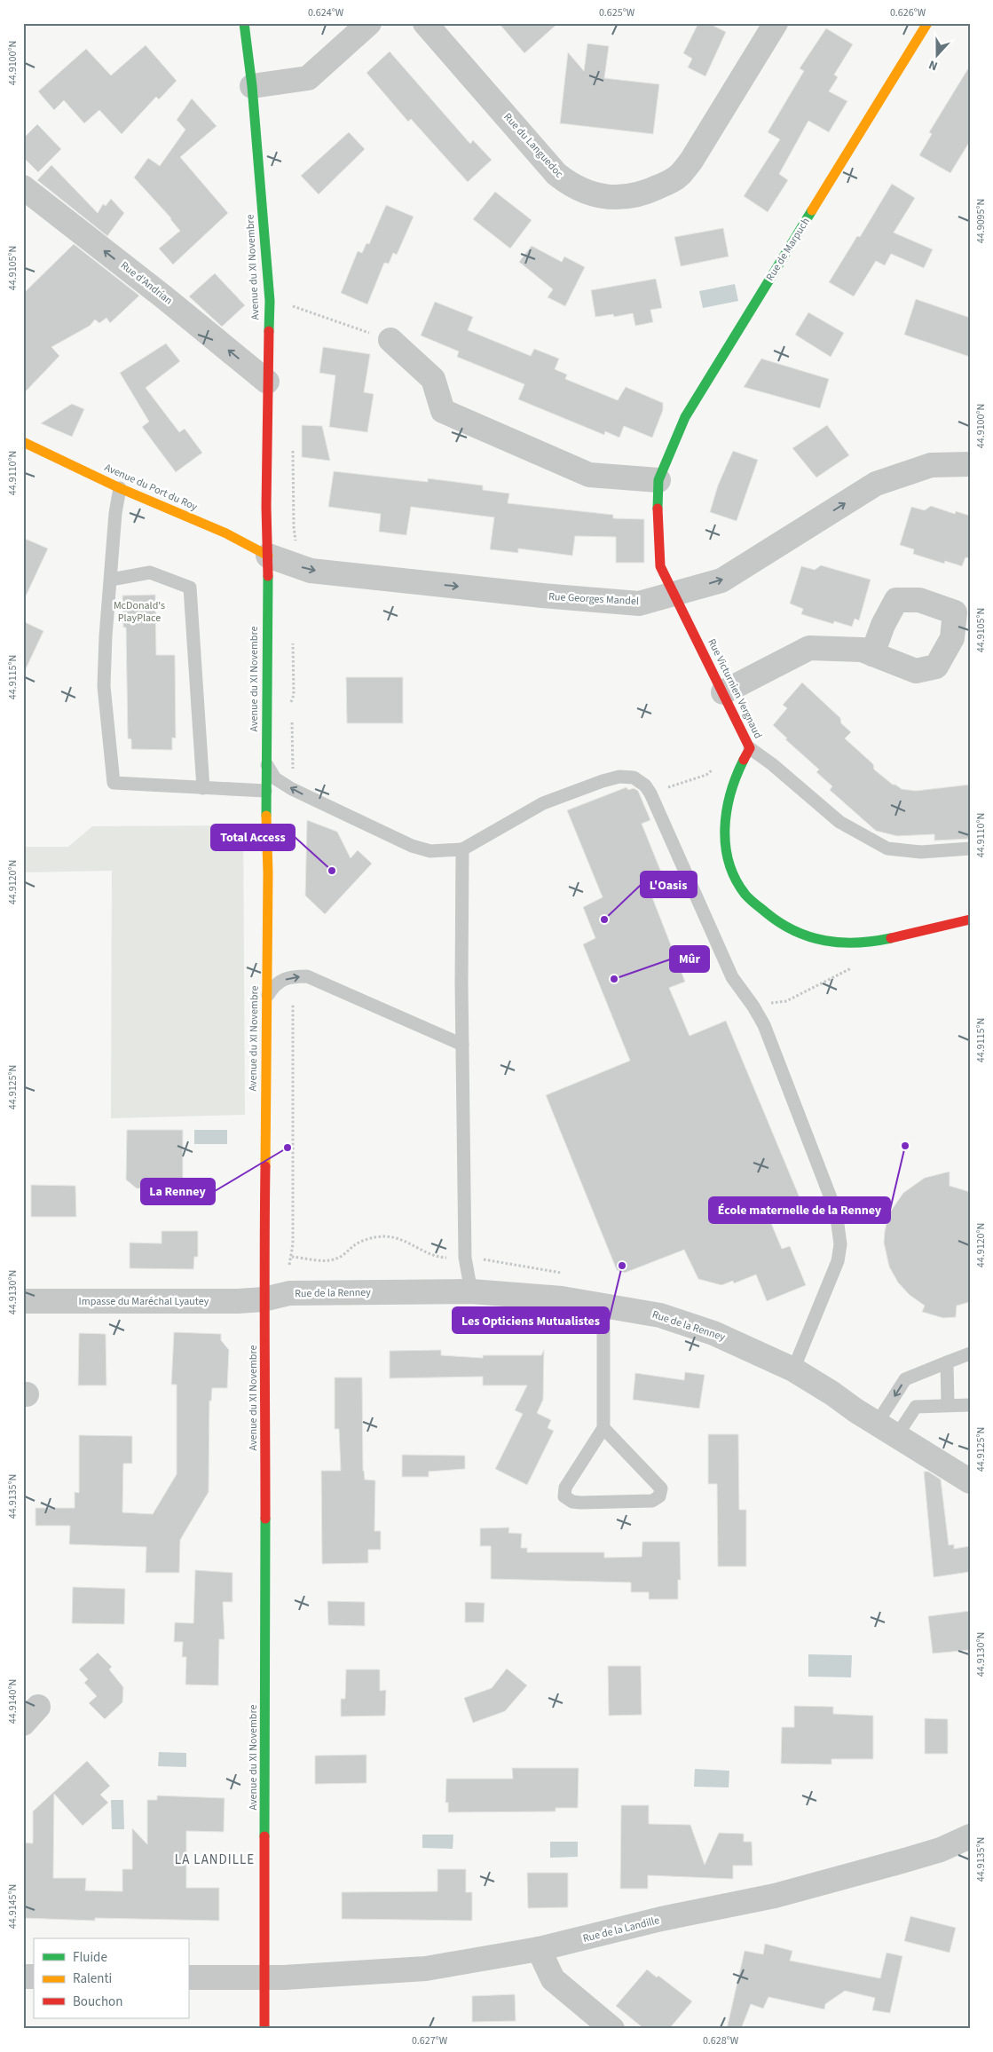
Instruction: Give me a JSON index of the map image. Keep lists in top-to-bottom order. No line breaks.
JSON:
{"streets":{"main road":["Rue de Marpuch","Avenue du XI Novembre","Avenue du Port du Roy","Rue Victurnien Vergnaud"],"street":["Rue du Languedoc","Rue d'Andrian","Rue Georges Mandel","Rue de la Renney","Impasse du Maréchal Lyautey","Rue de la Landille"]},"crossings":[["Rue de Marpuch","Rue Georges Mandel"],["Rue de Marpuch","Rue Victurnien Vergnaud"],["Avenue du XI Novembre","Rue d'Andrian"],["Avenue du XI Novembre","Avenue du Port du Roy"],["Avenue du XI Novembre","Rue Georges Mandel"],["Avenue du XI Novembre","Rue de la Renney"],["Avenue du XI Novembre","Impasse du Maréchal Lyautey"],["Avenue du XI Novembre","Rue de la Landille"],["Avenue du Port du Roy","Rue Georges Mandel"],["Rue Georges Mandel","Rue Victurnien Vergnaud"],["Rue de la Renney","Impasse du Maréchal Lyautey"]],"one_way":["Rue d'Andrian","Rue Georges Mandel"],"districts":["LA LANDILLE"],"parks":["McDonald's PlayPlace"],"places":["Total Access","L'Oasis","Mûr","École maternelle de la Renney","La Renney","Les Opticiens Mutualistes"],"legend":["Fluide","Ralenti","Bouchon"],"north":"bottom","coordinates":["0.624°W","0.625°W","0.626°W","44.9100°N","44.9095°N","44.9105°N","44.9110°N","44.9115°N","44.9120°N","44.9125°N","44.9130°N","44.9135°N","44.9140°N","44.9145°N","0.627°W","0.628°W"]}
